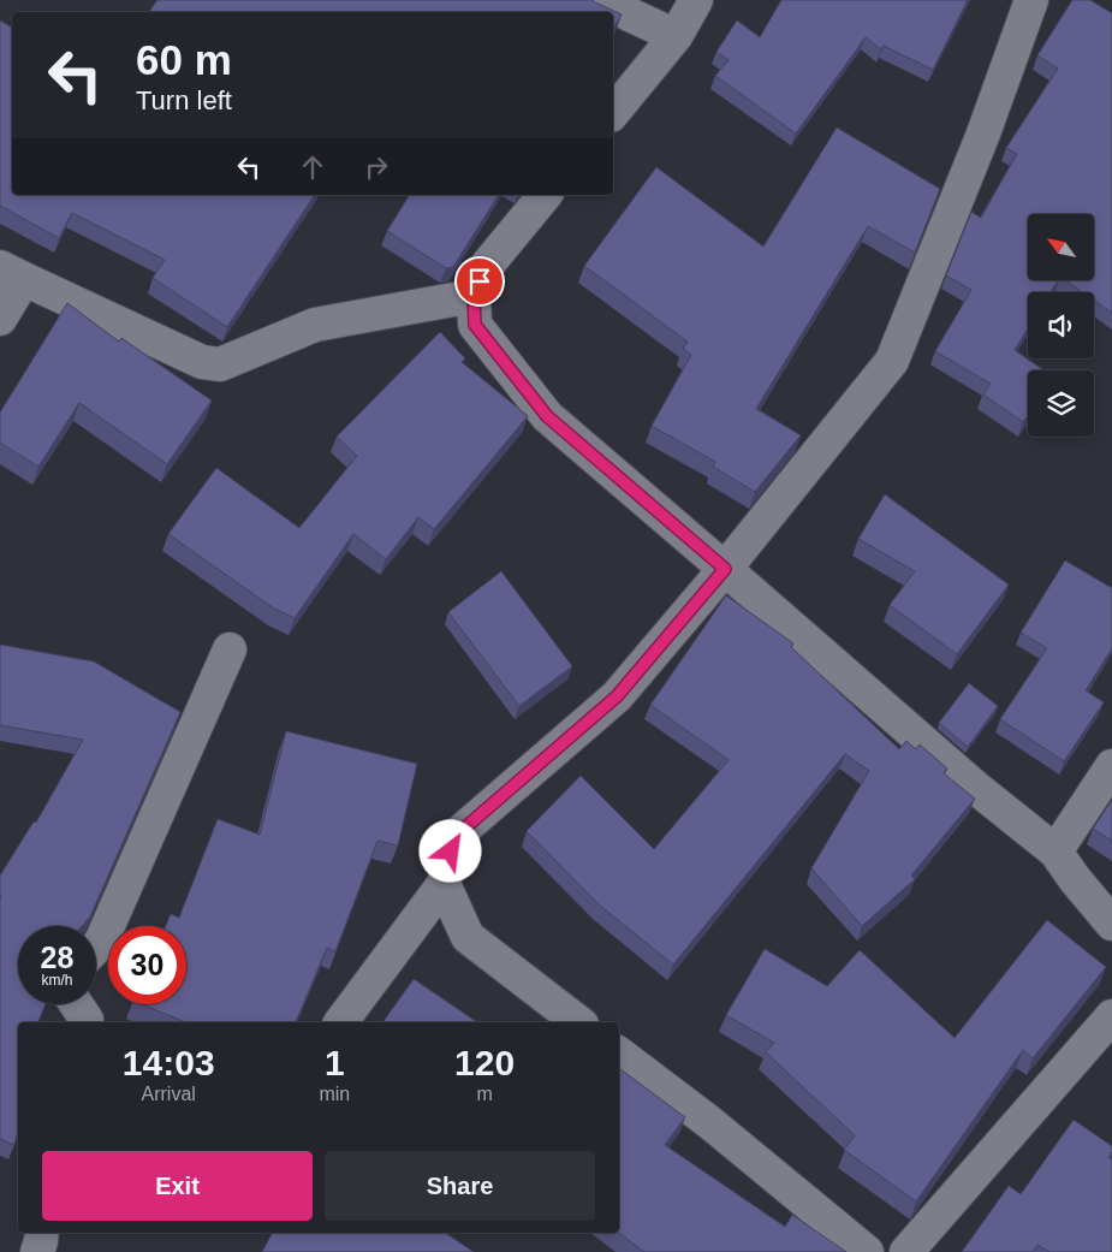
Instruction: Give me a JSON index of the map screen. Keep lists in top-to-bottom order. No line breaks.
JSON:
{"north":"top left","page":{"turn":["60 m","Turn left"],"speed":"28 km/h","limit":"30","eta":["14:03","Arrival","1","min","120","m"],"buttons":["Exit","Share"]}}
